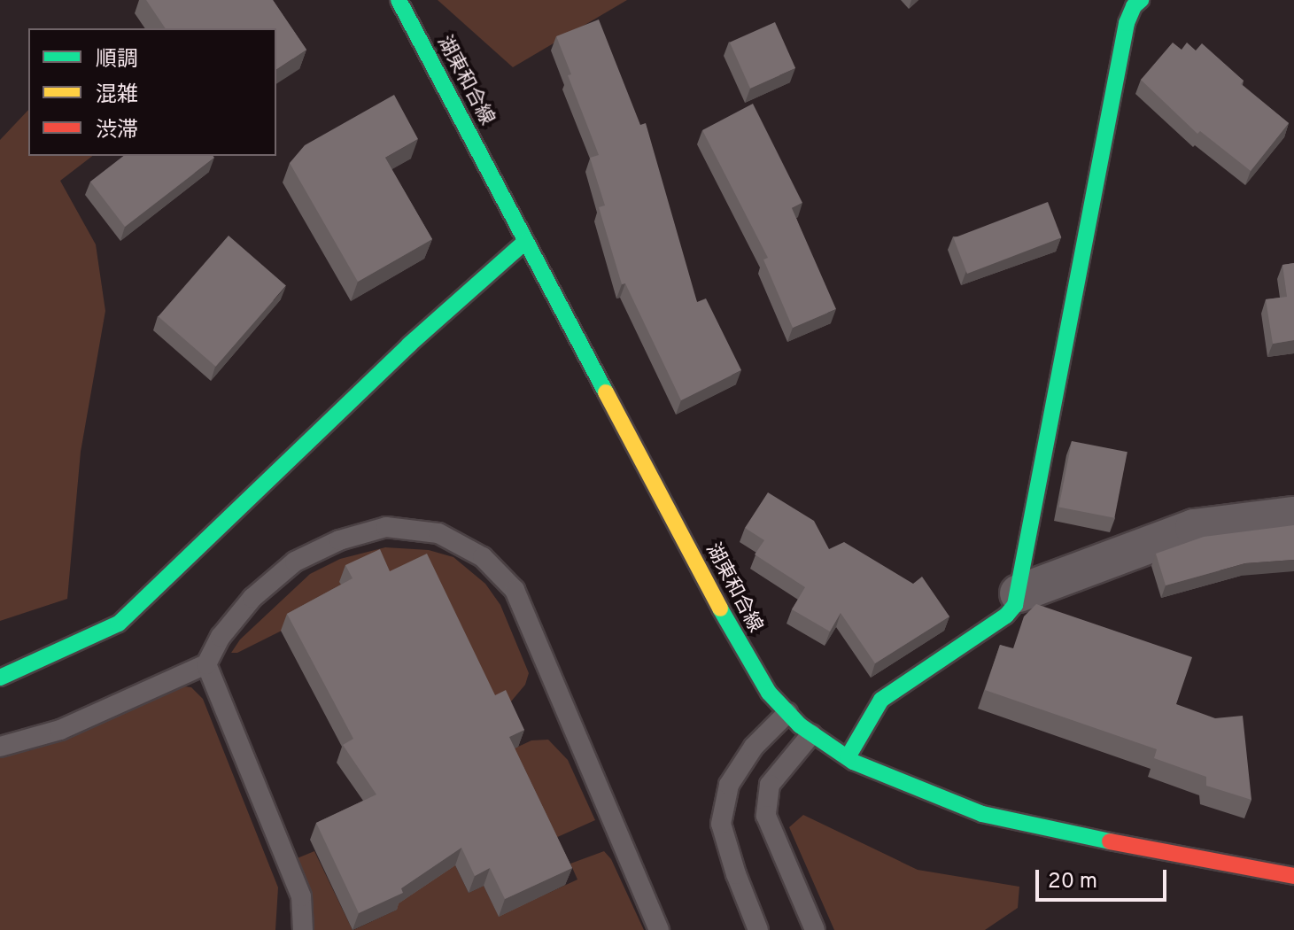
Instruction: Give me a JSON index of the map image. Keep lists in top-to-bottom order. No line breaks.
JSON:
{"streets":{"street":["湖東和合線"]},"legend":["順調","混雑","渋滞"],"scale_bar":"20 m"}
